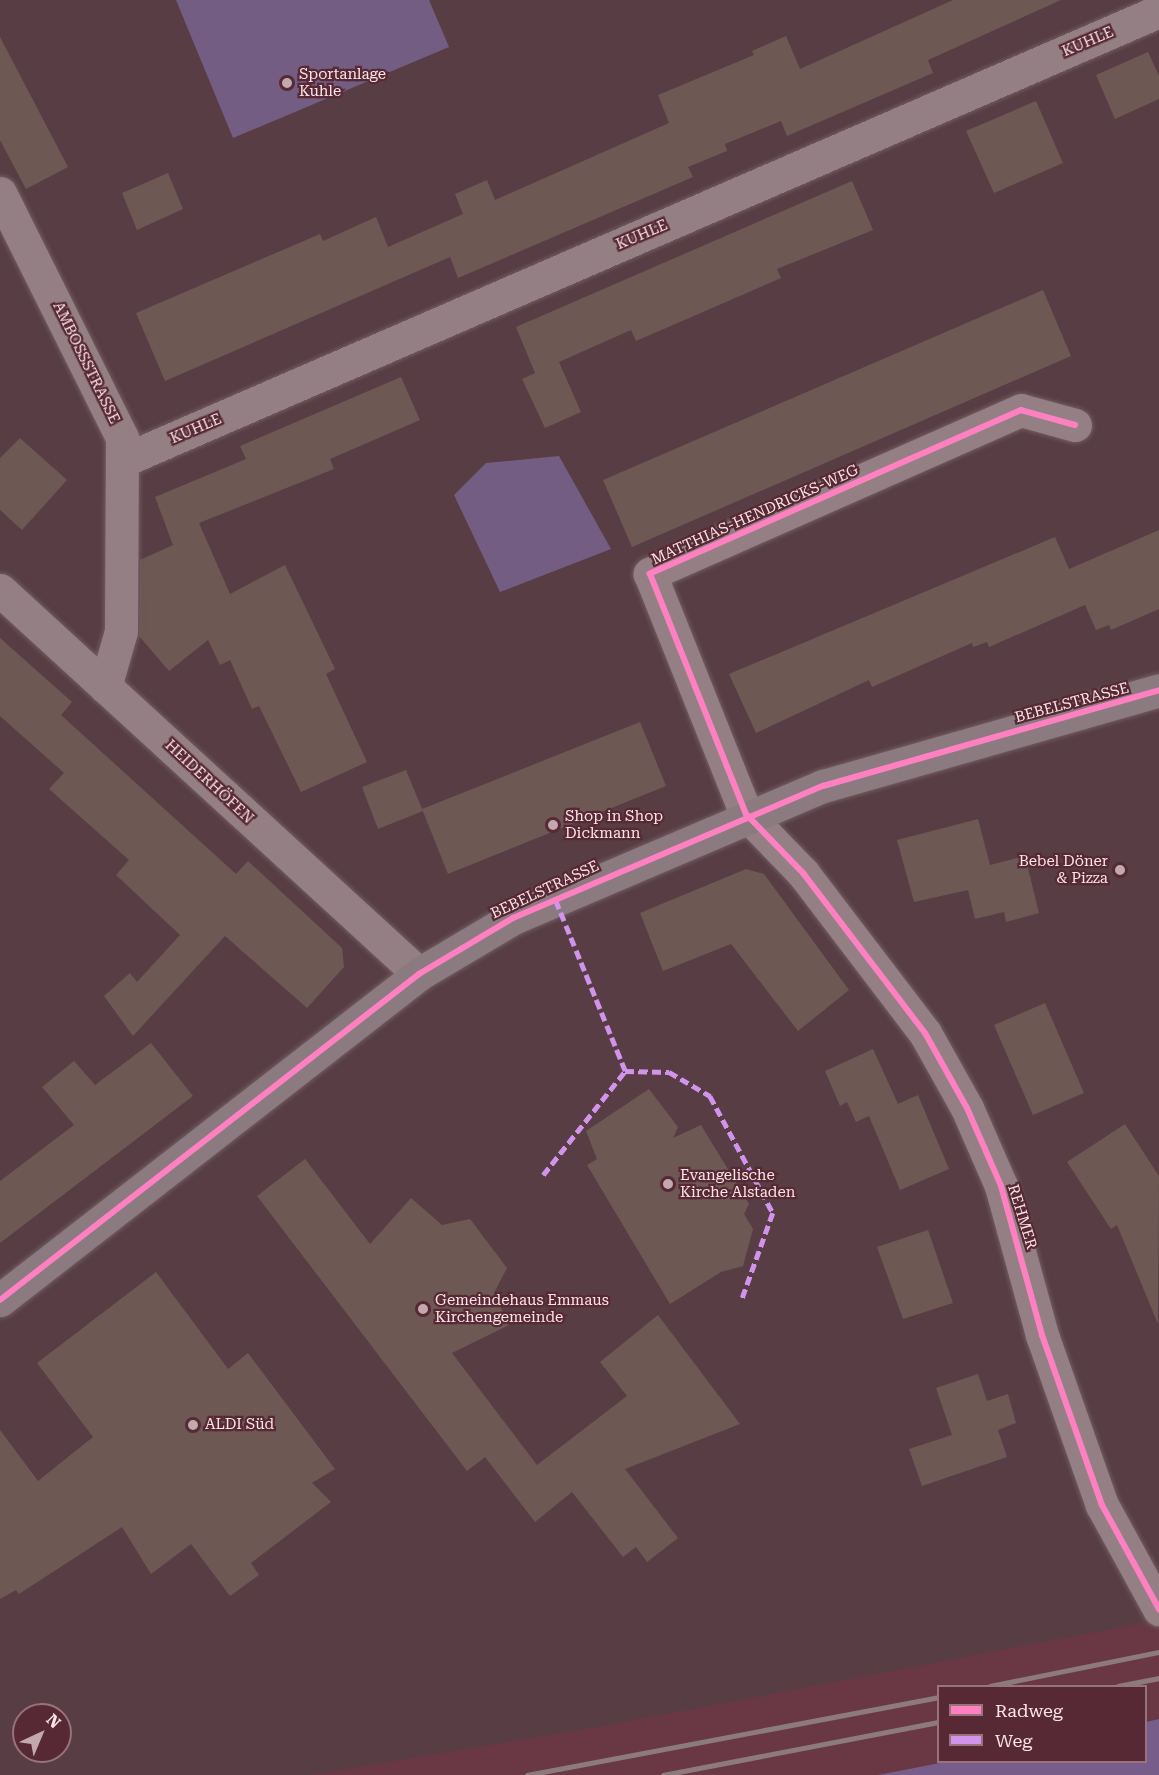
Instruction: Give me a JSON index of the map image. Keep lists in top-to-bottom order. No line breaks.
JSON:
{"streets":{"street":["KUHLE","AMBOSSSTRASSE","MATTHIAS-HENDRICKS-WEG","BEBELSTRASSE","HEIDERHÖFEN","REHMER"]},"crossings":[["KUHLE","AMBOSSSTRASSE"],["AMBOSSSTRASSE","HEIDERHÖFEN"],["MATTHIAS-HENDRICKS-WEG","BEBELSTRASSE"],["MATTHIAS-HENDRICKS-WEG","REHMER"],["BEBELSTRASSE","HEIDERHÖFEN"],["BEBELSTRASSE","REHMER"]],"places":["Sportanlage Kuhle","Shop in Shop Dickmann","Bebel Döner & Pizza","Evangelische Kirche Alstaden","Gemeindehaus Emmaus Kirchengemeinde","ALDI Süd"],"legend":["Radweg","Weg"],"north":"top right"}
